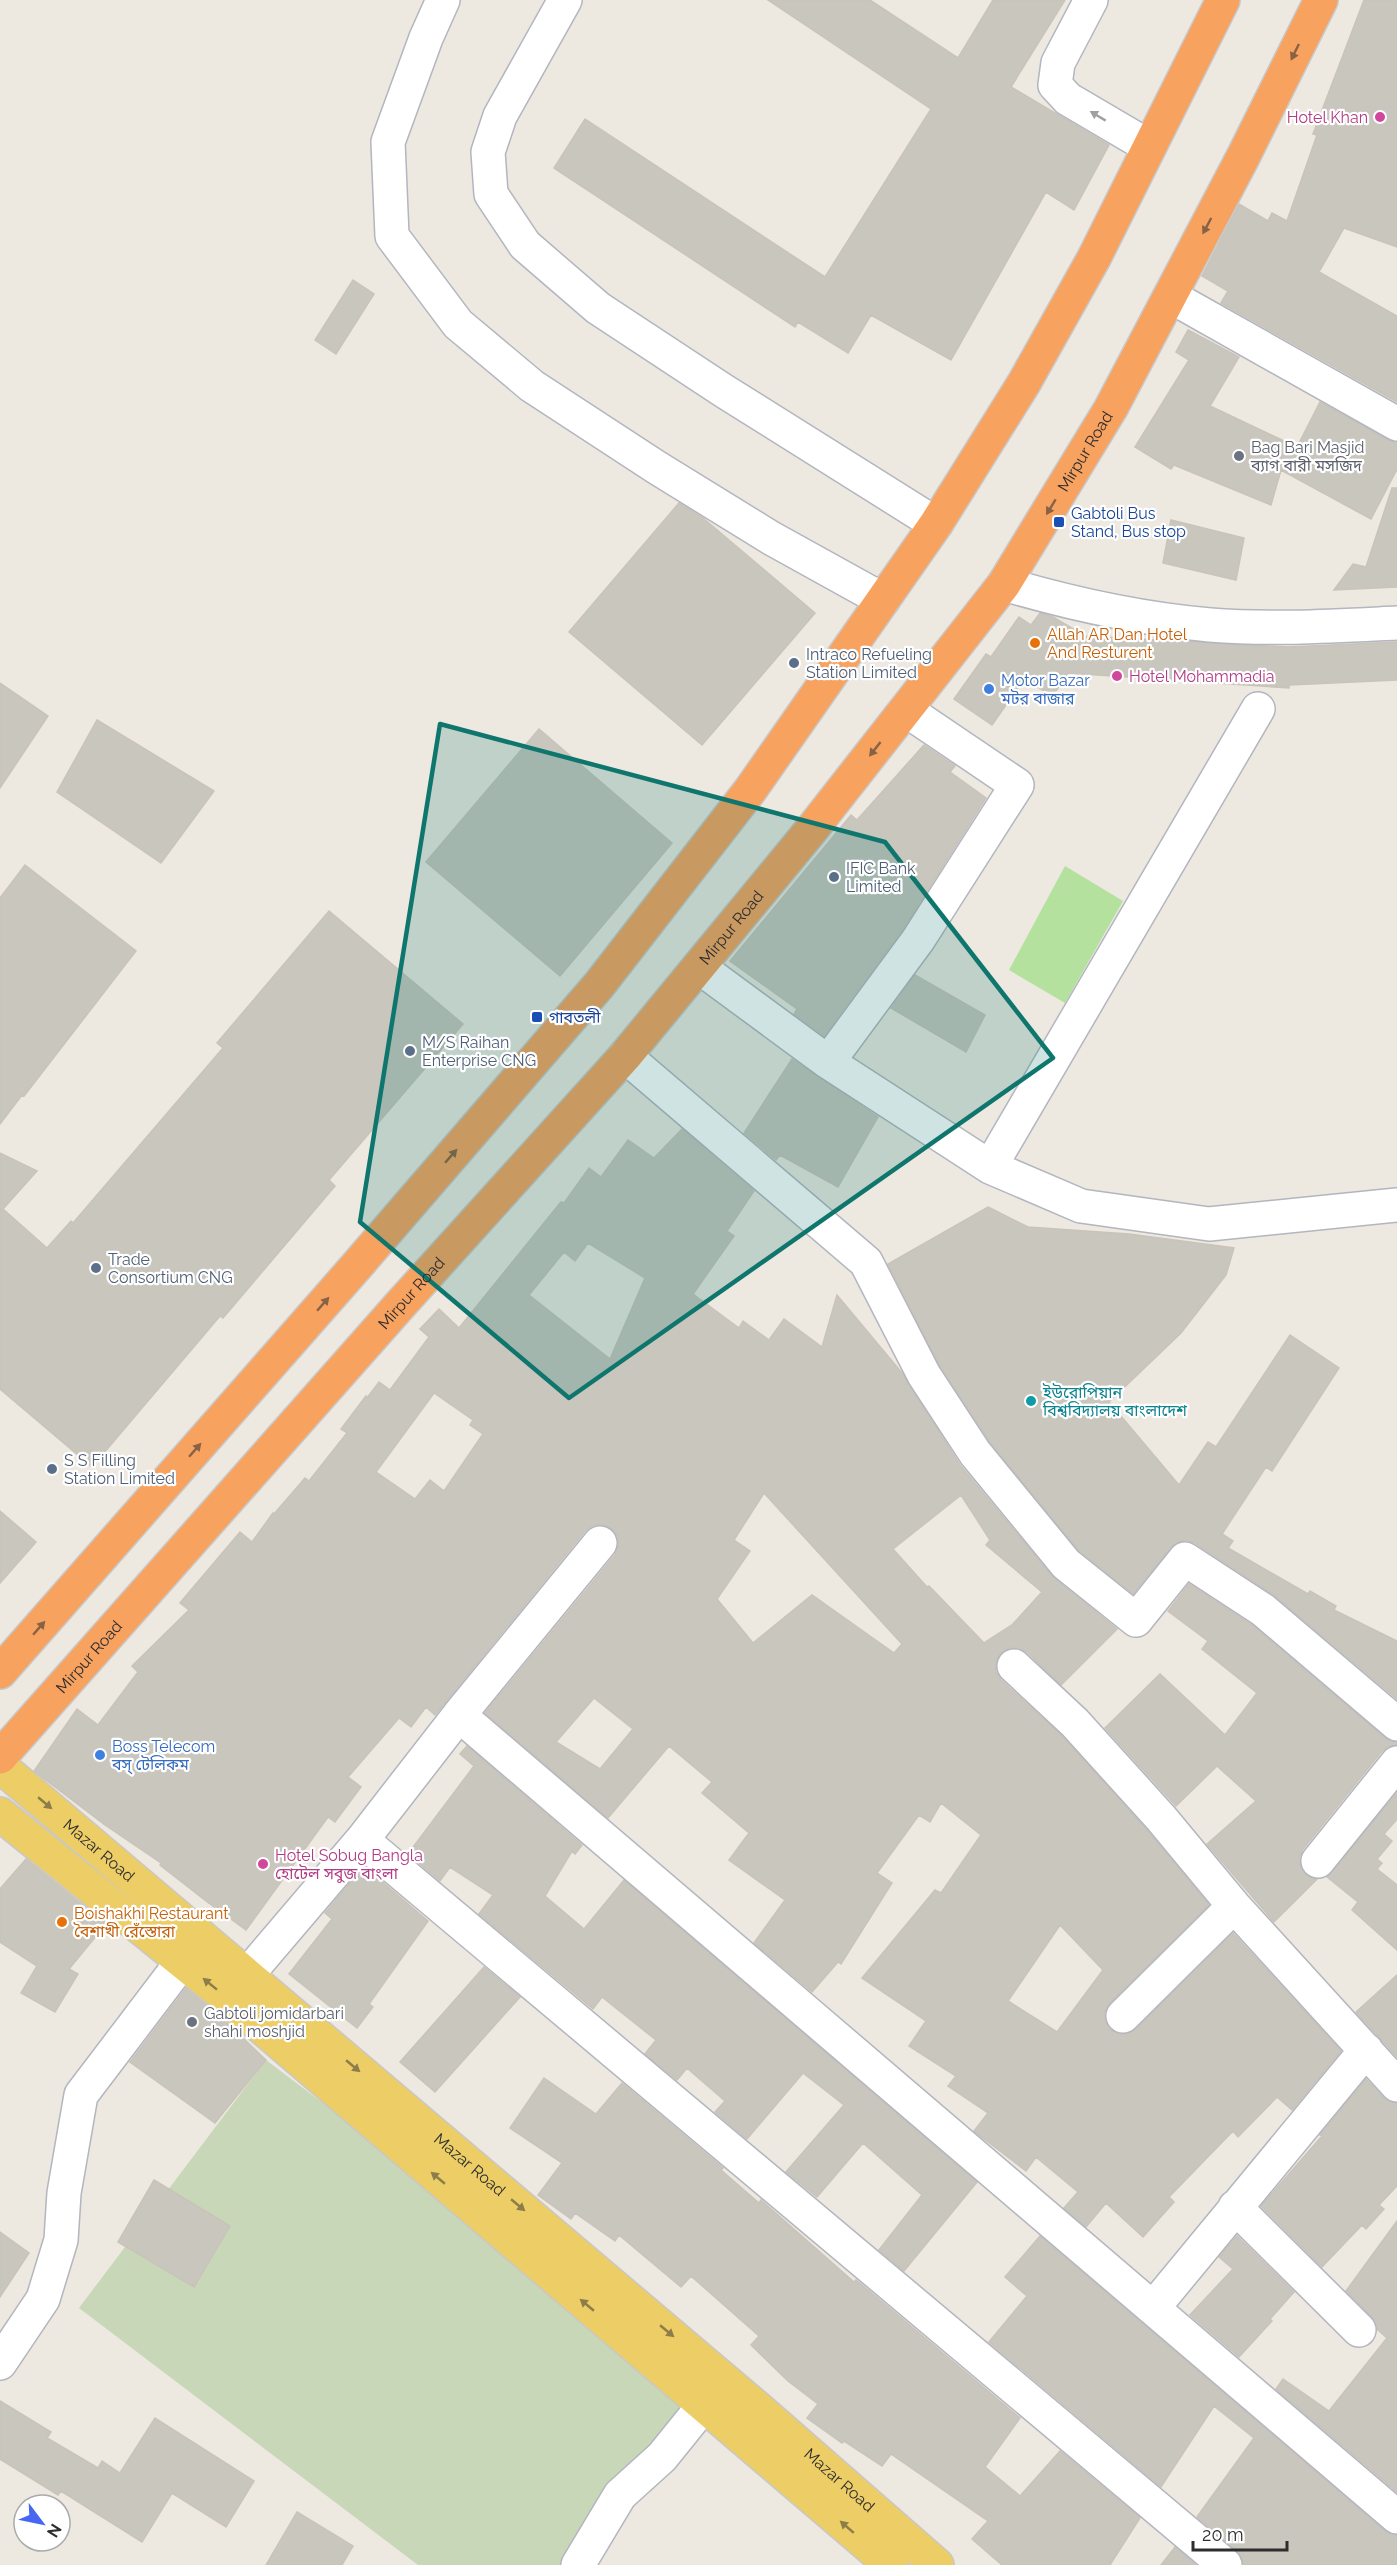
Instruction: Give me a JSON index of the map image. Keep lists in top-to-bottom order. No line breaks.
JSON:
{"streets":{"highway":["Mirpur Road"],"main road":["Mazar Road"]},"places":{"other":["Hotel Khan","Bag Bari Masjid ব্যাগ বারী মসজিদ","Allah AR Dan Hotel And Resturent","Intraco Refueling Station Limited","Hotel Mohammadia","Motor Bazar মটর বাজার","IFIC Bank Limited","M/S Raihan Enterprise CNG","Trade Consortium CNG","ইউরোপিয়ান বিশ্ববিদ্যালয় বাংলাদেশ","S S Filling Station Limited","Boss Telecom বস্ টেলিকম","Hotel Sobug Bangla হোটেল সবুজ বাংলা","Boishakhi Restaurant বৈশাখী রেঁস্তোরা","Gabtoli jomidarbari shahi moshjid"],"transit":["Gabtoli Bus Stand, Bus stop","গাবতলী"]},"scale_bar":"20 m","north":"bottom right"}
